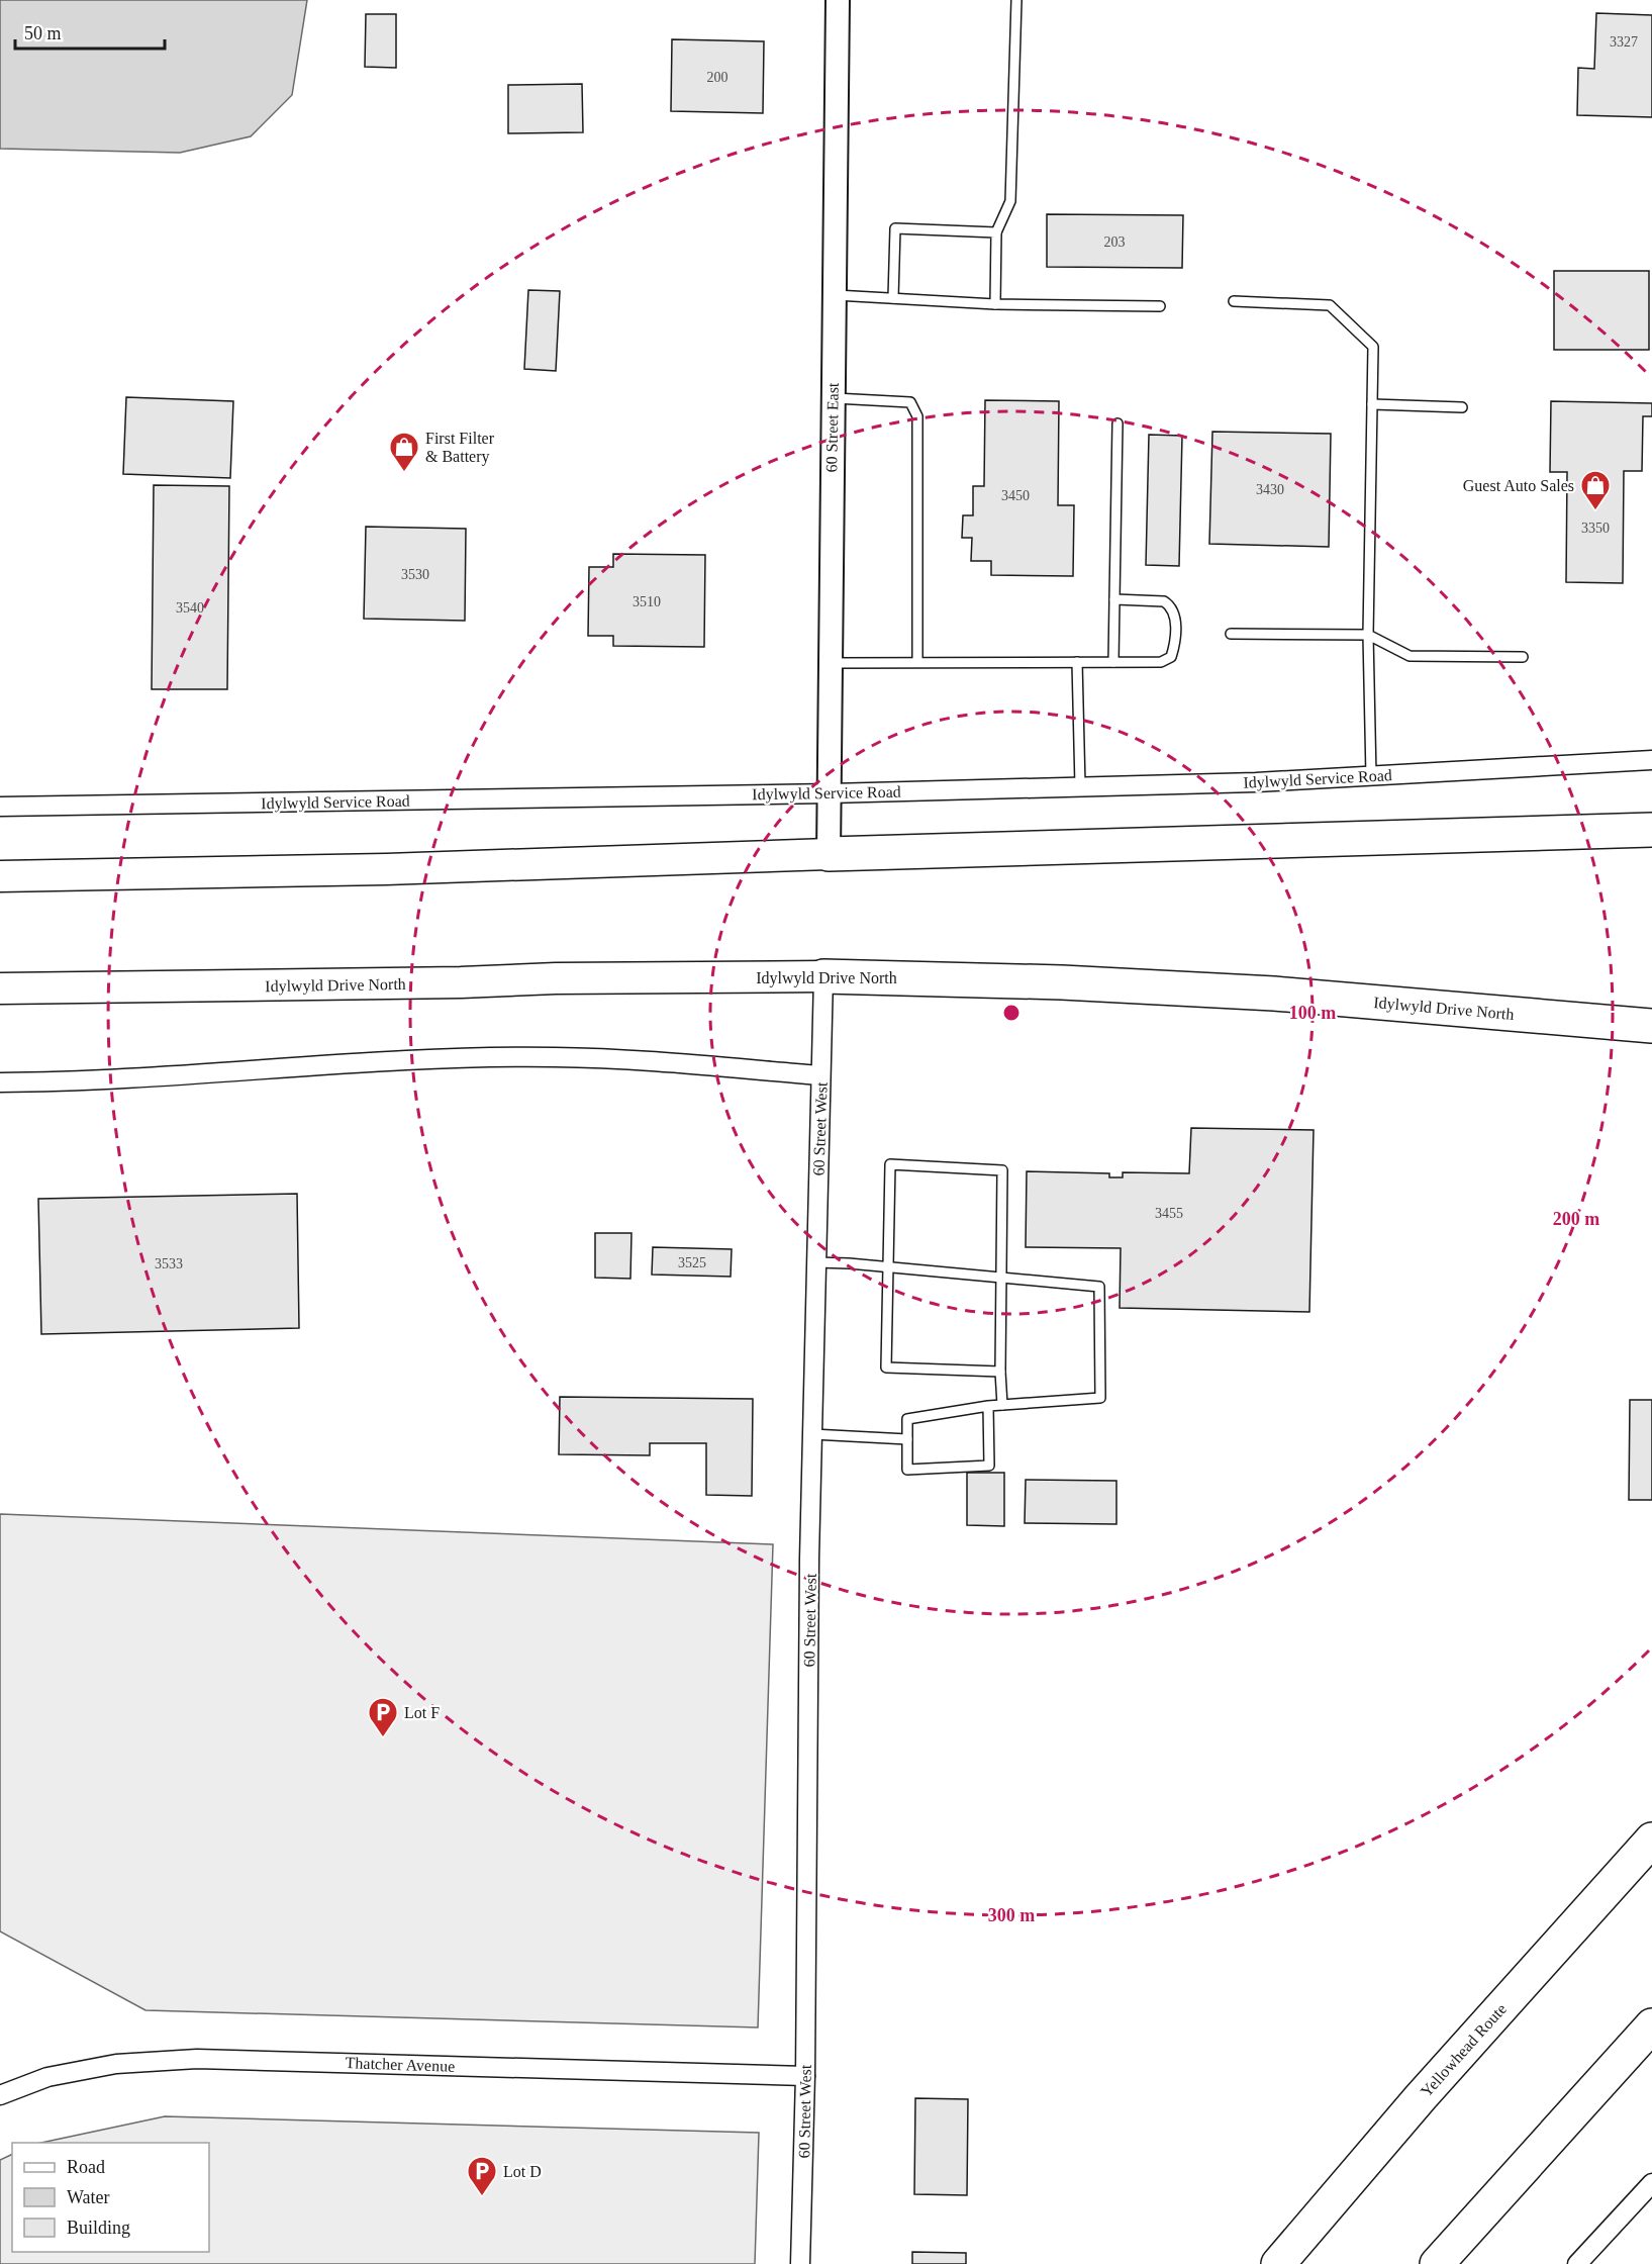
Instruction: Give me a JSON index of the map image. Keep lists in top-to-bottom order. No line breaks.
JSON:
{"streets":{"highway":["Idylwyld Drive North","Yellowhead Route"],"street":["60 Street East","Idylwyld Service Road","60 Street West","Thatcher Avenue"]},"crossings":[["60 Street East","Idylwyld Service Road"],["Idylwyld Drive North","60 Street West"],["60 Street West","Thatcher Avenue"]],"places":{"shop":["First Filter & Battery","Guest Auto Sales"],"parking":["Lot F","Lot D"]},"house_numbers":["3327","200","203","3430","3450","3350","3530","3510","3540","3455","3525","3533"],"legend":["Road","Water","Building"],"scale_bar":"50 m","rings":["100 m","200 m","300 m"]}
